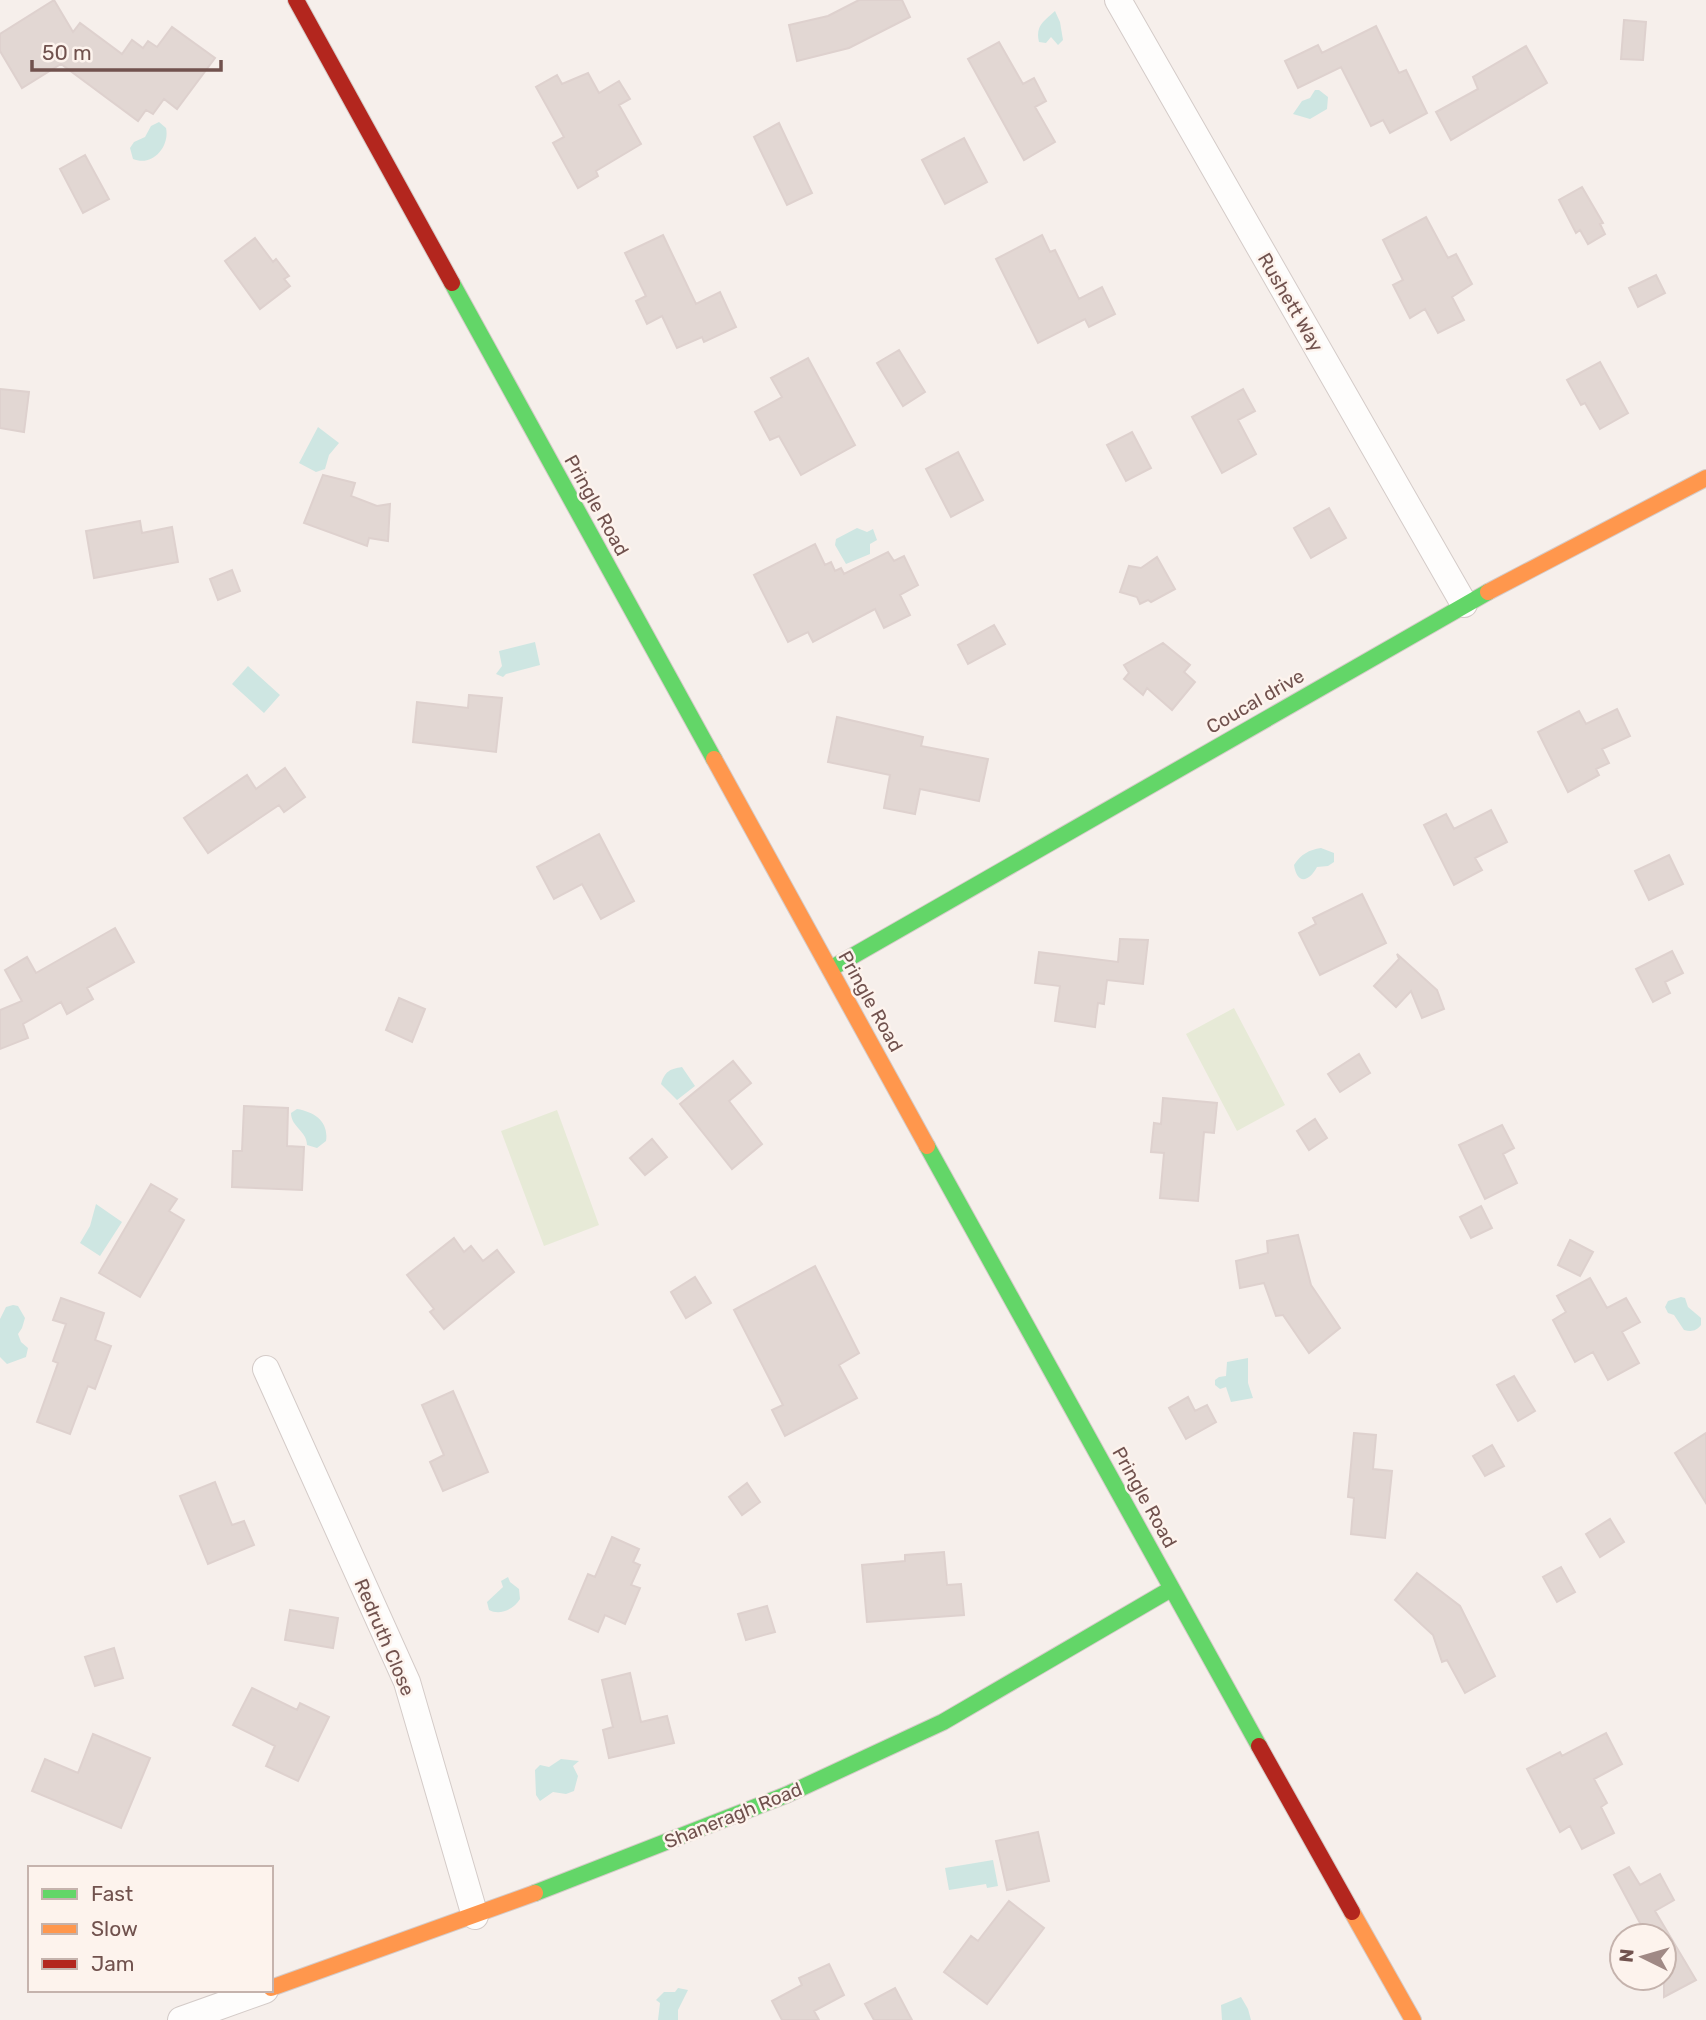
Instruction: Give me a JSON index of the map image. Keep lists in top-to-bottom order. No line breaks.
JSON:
{"streets":{"street":["Rushett Way","Pringle Road","Coucal drive","Redruth Close","Shaneragh Road"]},"crossings":[["Rushett Way","Coucal drive"],["Pringle Road","Coucal drive"],["Pringle Road","Shaneragh Road"],["Redruth Close","Shaneragh Road"]],"legend":["Fast","Slow","Jam"],"scale_bar":"50 m","north":"left"}
